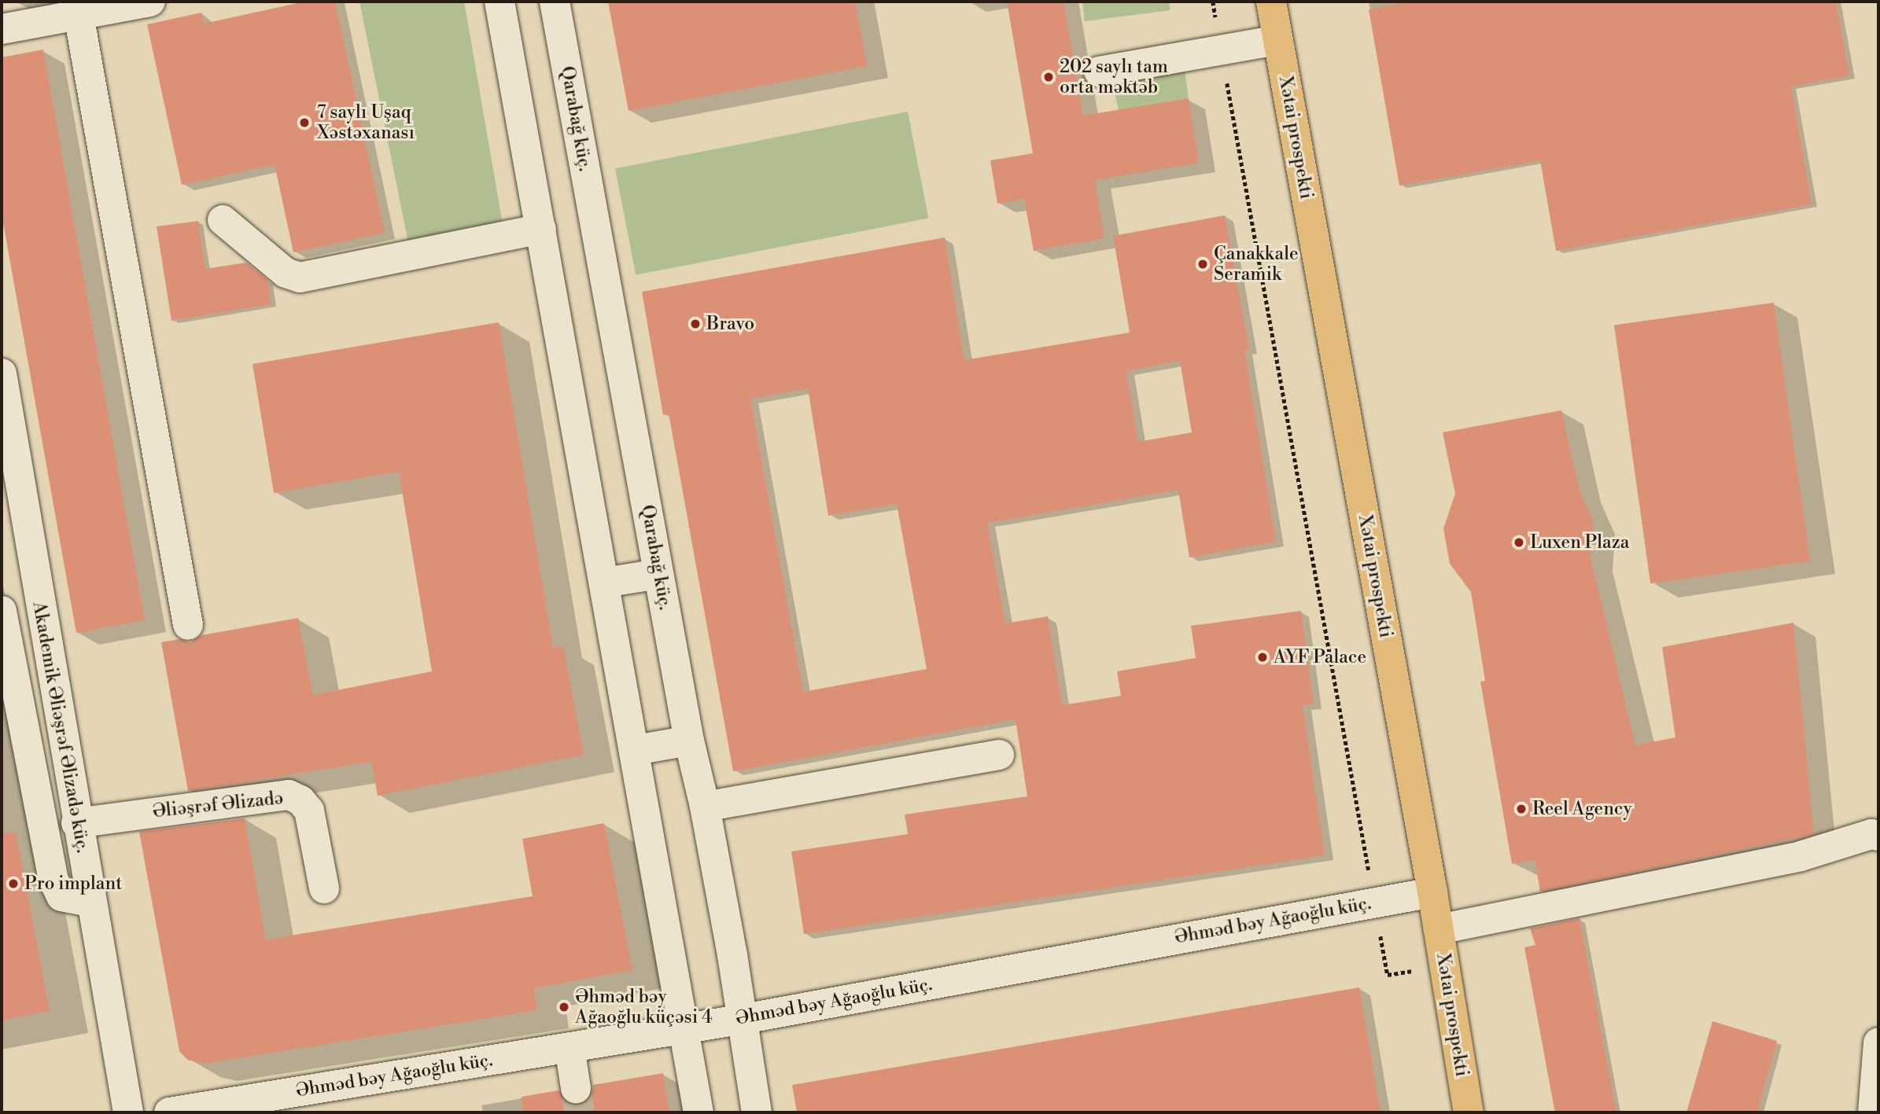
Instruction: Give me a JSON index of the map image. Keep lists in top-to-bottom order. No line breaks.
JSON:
{"streets":{"main road":["Xətai prospekti"],"street":["Qarabağ küç.","Akademik Əliəşrəf Əlizadə küç.","Əliəşrəf Əlizadə","Əhməd bəy Ağaoğlu küç."]},"crossings":[["Qarabağ küç.","Əhməd bəy Ağaoğlu küç."],["Xətai prospekti","Əhməd bəy Ağaoğlu küç."],["Akademik Əliəşrəf Əlizadə küç.","Əliəşrəf Əlizadə"]],"places":["202 saylı tam orta məktəb","7 saylı Uşaq Xəstəxanası","Çanakkale Seramik","Bravo","Luxen Plaza","AYF Palace","Reel Agency","Pro implant","Əhməd bəy Ağaoğlu küçəsi 4"]}
